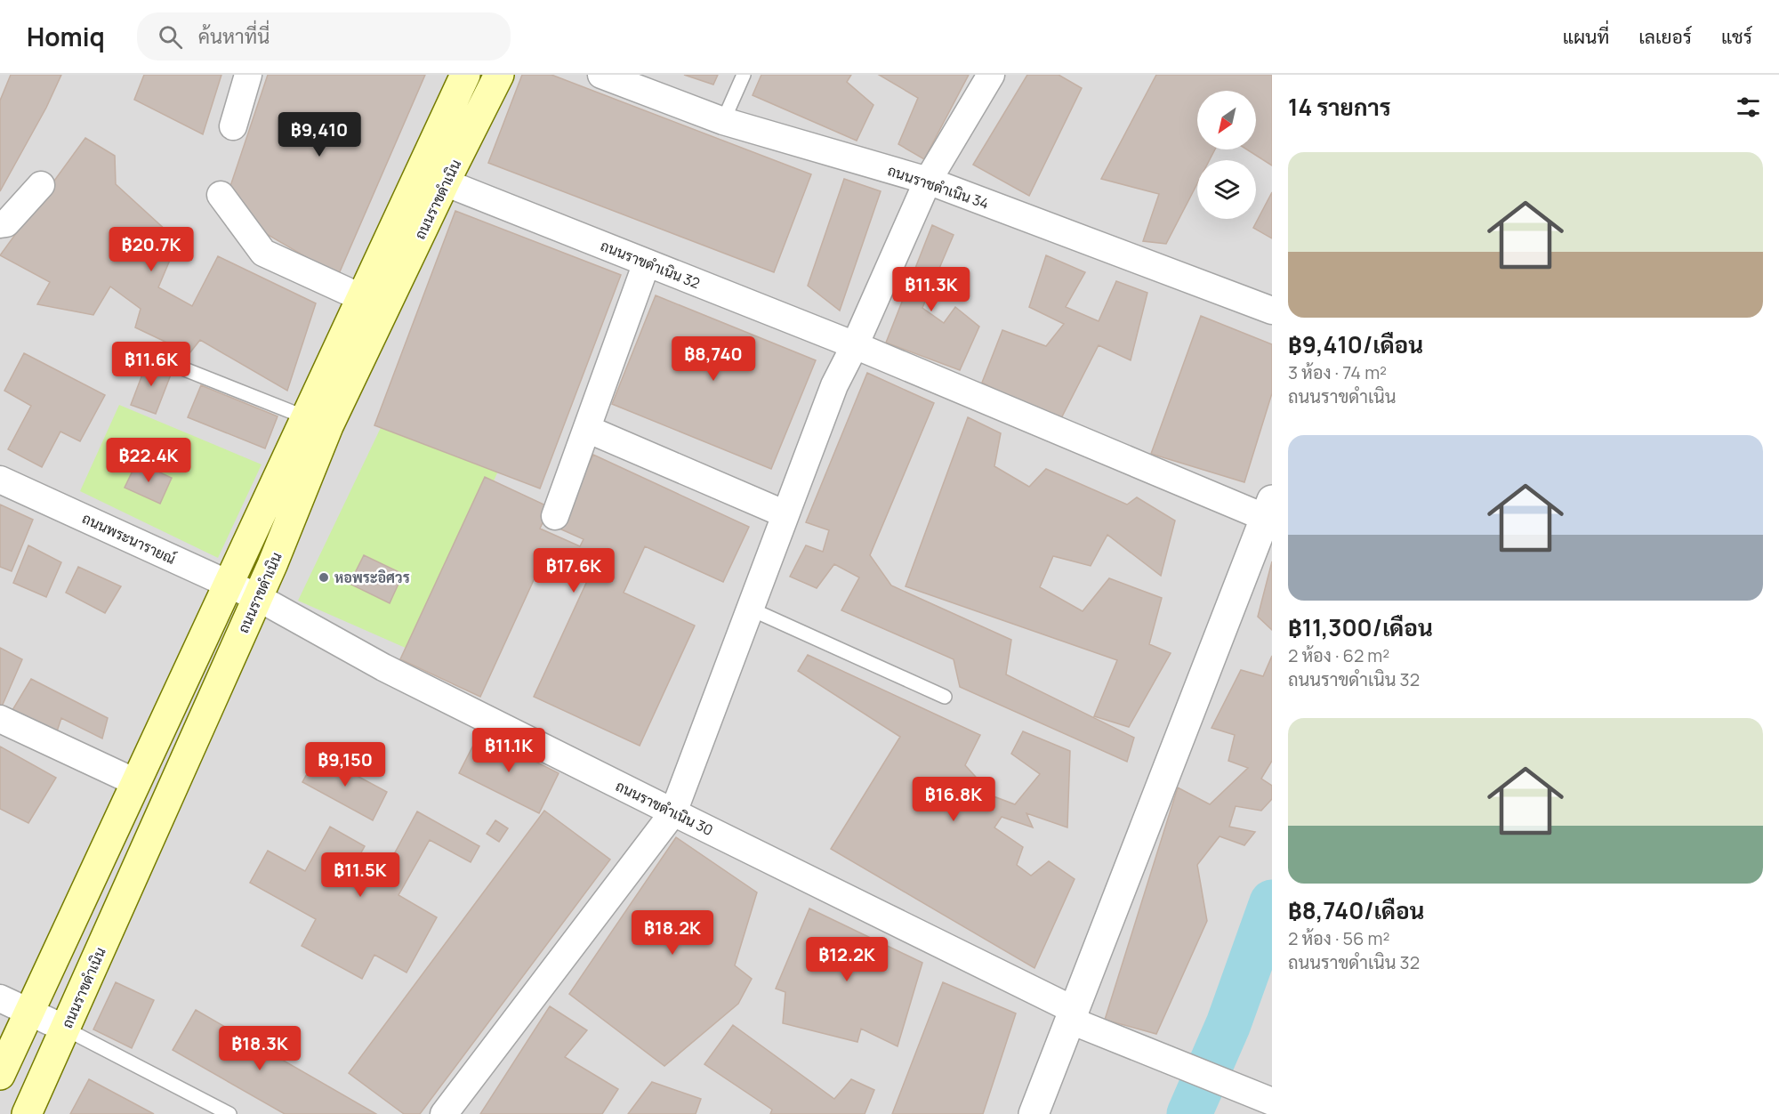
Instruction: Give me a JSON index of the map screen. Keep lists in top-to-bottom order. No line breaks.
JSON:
{"streets":{"main road":["ถนนราขดำเนิน"],"street":["ถนนราชดำเนิน 34","ถนนราขดำเนิน 32","ถนนพระนารายณ์","ถนนราขดำเนิน 30"]},"crossings":[["ถนนราขดำเนิน","ถนนราขดำเนิน 32"],["ถนนราขดำเนิน","ถนนพระนารายณ์"],["ถนนราขดำเนิน","ถนนราขดำเนิน 30"],["ถนนพระนารายณ์","ถนนราขดำเนิน 30"]],"places":["หอพระอิศวร"],"north":"bottom left","page":{"header":"Homiq","search":"ค้นหาที่นี่","nav":["แผนที่","เลเยอร์","แชร์"],"heading":"14 รายการ","price":["฿9,410","฿20.7K","฿11.3K","฿8,740","฿11.6K","฿22.4K","฿17.6K","฿11.1K","฿9,150","฿16.8K","฿11.5K","฿18.2K","฿12.2K","฿18.3K"],"list":[{"name":"฿9,410/เดือน","note":"3 ห้อง · 74 m² · ถนนราขดำเนิน"},{"name":"฿11,300/เดือน","note":"2 ห้อง · 62 m² · ถนนราขดำเนิน 32"},{"name":"฿8,740/เดือน","note":"2 ห้อง · 56 m² · ถนนราขดำเนิน 32"}]}}
